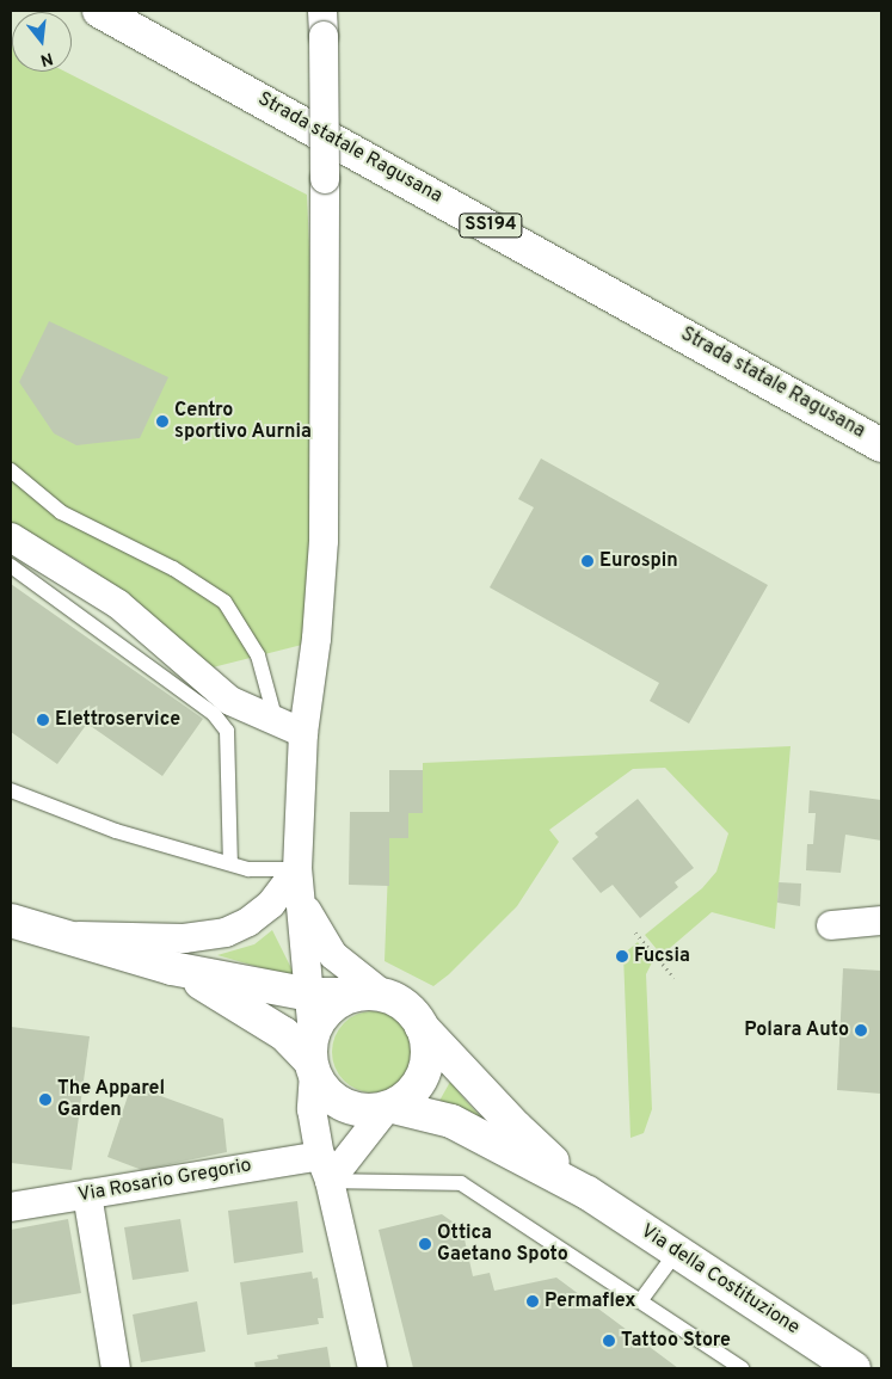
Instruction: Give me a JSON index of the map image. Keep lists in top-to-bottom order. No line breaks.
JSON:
{"streets":{"main road":["Strada statale Ragusana","SS194","Via della Costituzione"],"street":["Via Rosario Gregorio"]},"places":["Centro sportivo Aurnia","Eurospin","Elettroservice","Fucsia","Polara Auto","The Apparel Garden","Ottica Gaetano Spoto","Permaflex","Tattoo Store"],"north":"bottom"}
